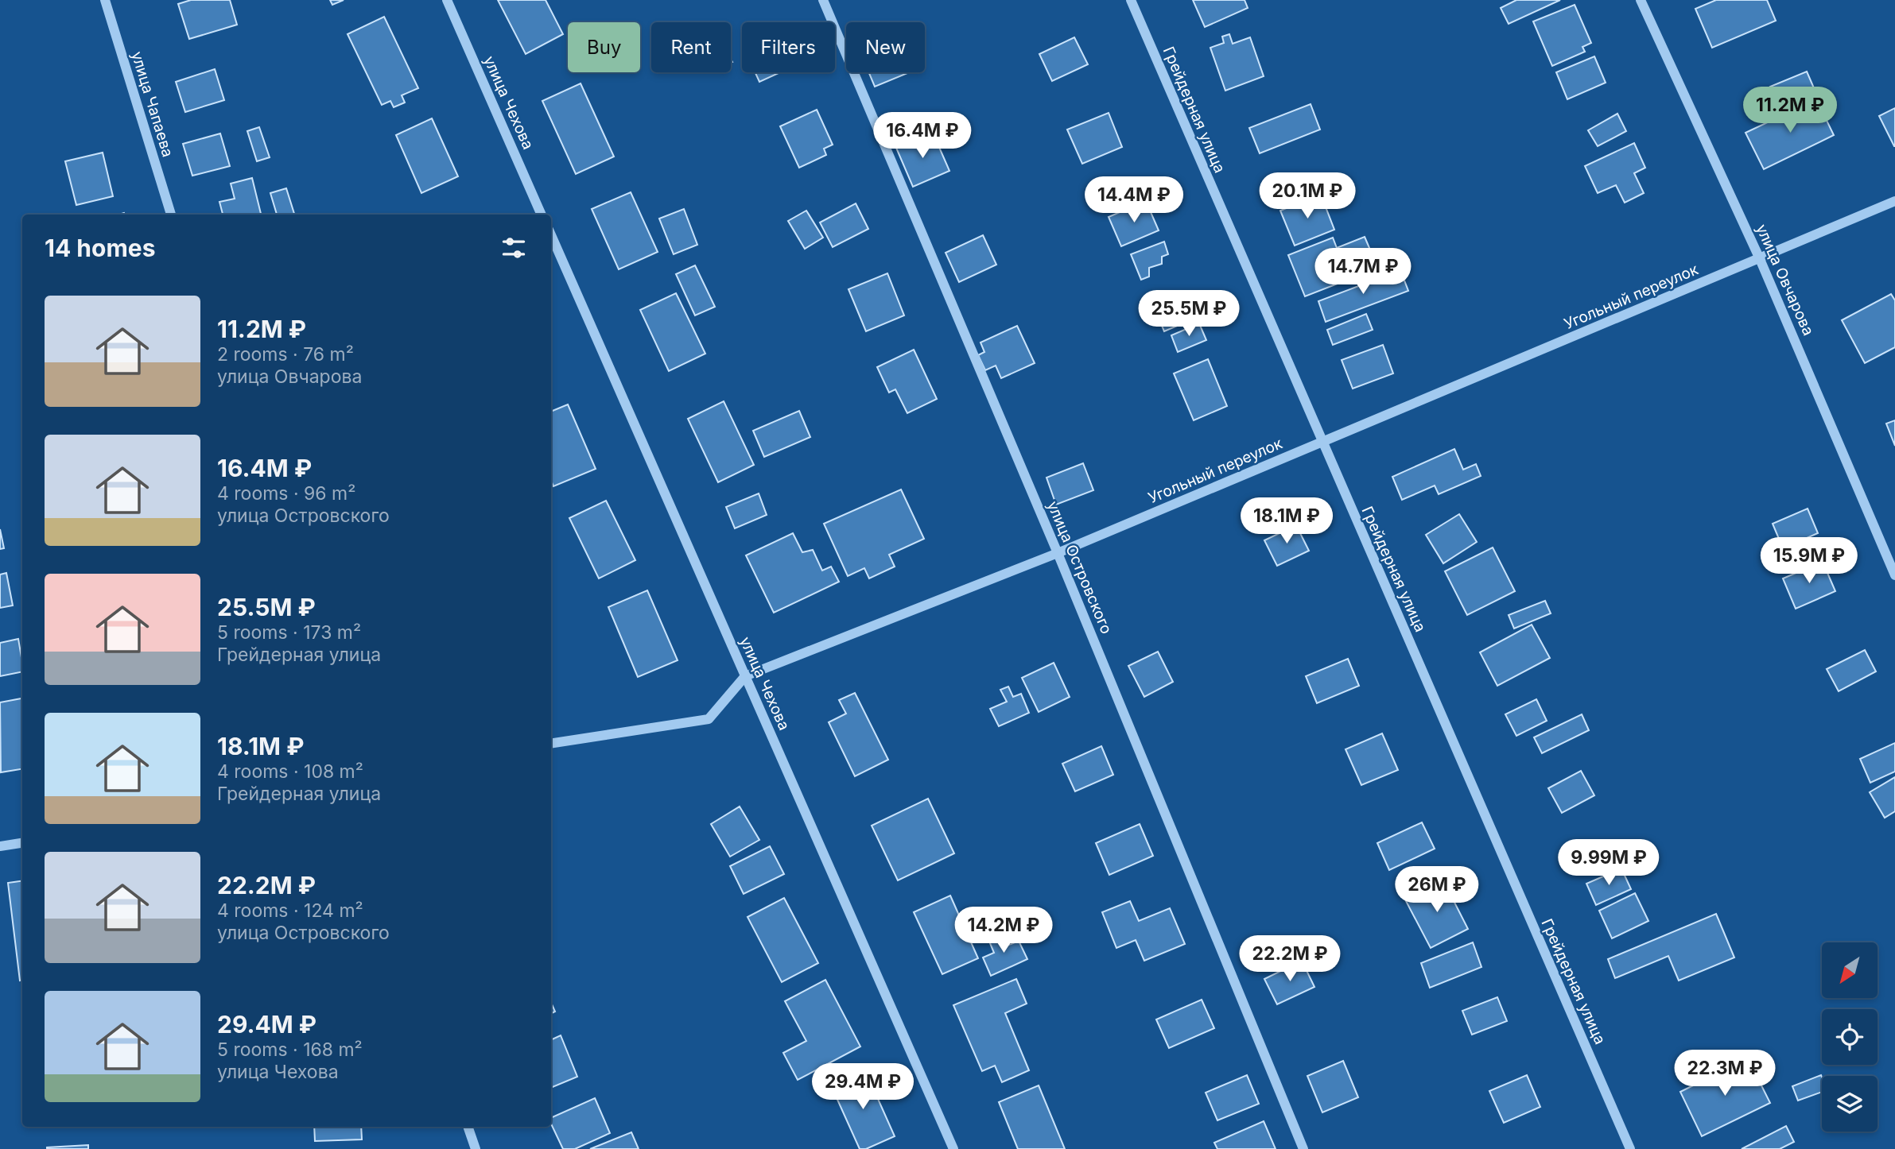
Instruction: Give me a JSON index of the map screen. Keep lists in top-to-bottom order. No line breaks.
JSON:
{"streets":{"street":["улица Чехова","улица Чапаева","Грейдерная улица","улица Овчарова","Угольный переулок","улица Островского"]},"crossings":[["улица Чехова","Угольный переулок"],["Грейдерная улица","Угольный переулок"],["улица Овчарова","Угольный переулок"],["Угольный переулок","улица Островского"]],"north":"bottom left","page":{"chip":["Buy","Rent","Filters","New"],"price":["11.2M ₽","16.4M ₽","20.1M ₽","14.4M ₽","14.7M ₽","25.5M ₽","18.1M ₽","15.9M ₽","9.99M ₽","26M ₽","14.2M ₽","22.2M ₽","22.3M ₽","29.4M ₽"],"heading":"14 homes","list":[{"name":"11.2M ₽","note":"2 rooms · 76 m² · улица Овчарова"},{"name":"16.4M ₽","note":"4 rooms · 96 m² · улица Островского"},{"name":"25.5M ₽","note":"5 rooms · 173 m² · Грейдерная улица"},{"name":"18.1M ₽","note":"4 rooms · 108 m² · Грейдерная улица"},{"name":"22.2M ₽","note":"4 rooms · 124 m² · улица Островского"},{"name":"29.4M ₽","note":"5 rooms · 168 m² · улица Чехова"}]}}
